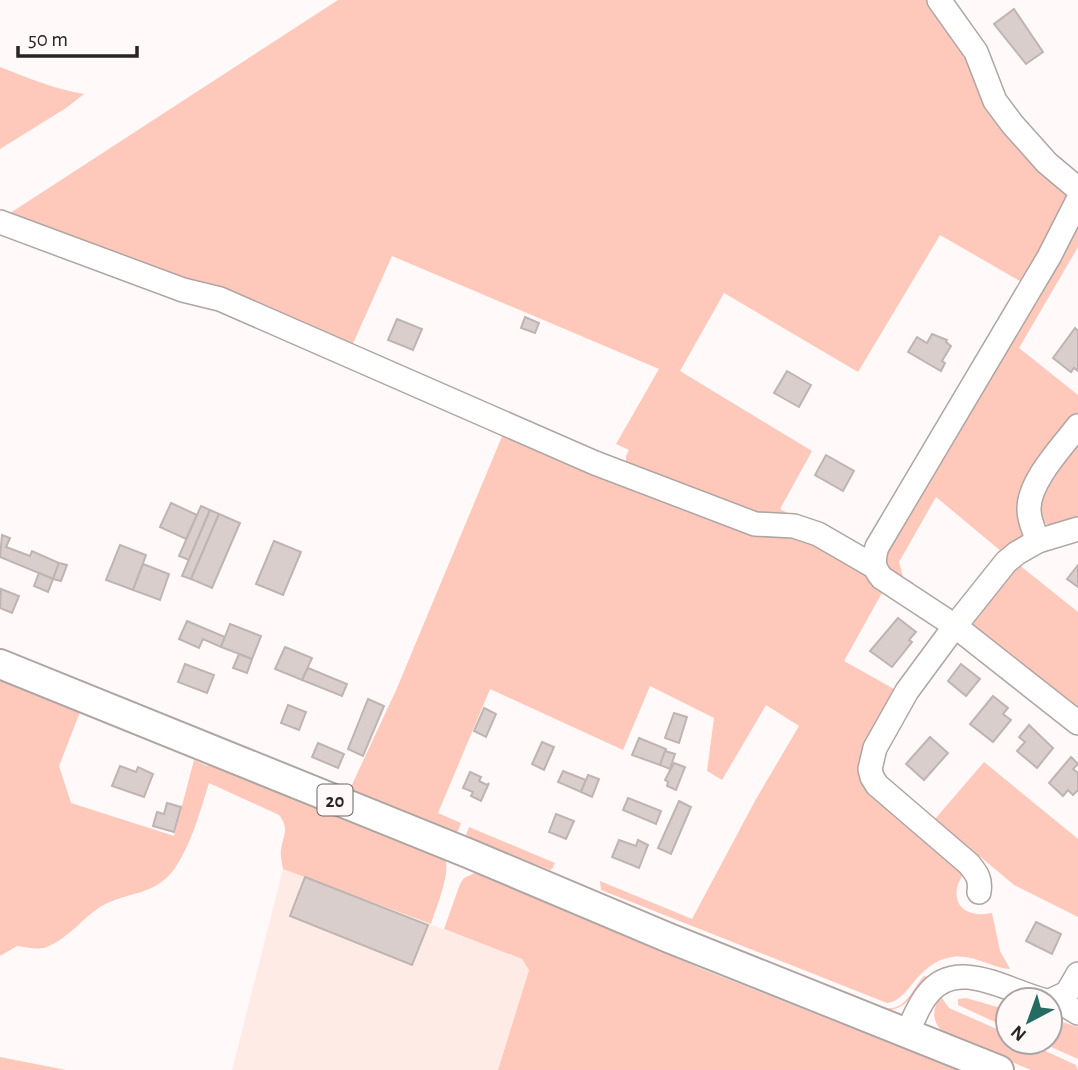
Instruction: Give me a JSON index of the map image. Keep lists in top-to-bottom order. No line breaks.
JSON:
{"streets":{"main road":["20"]},"scale_bar":"50 m","north":"bottom left"}
